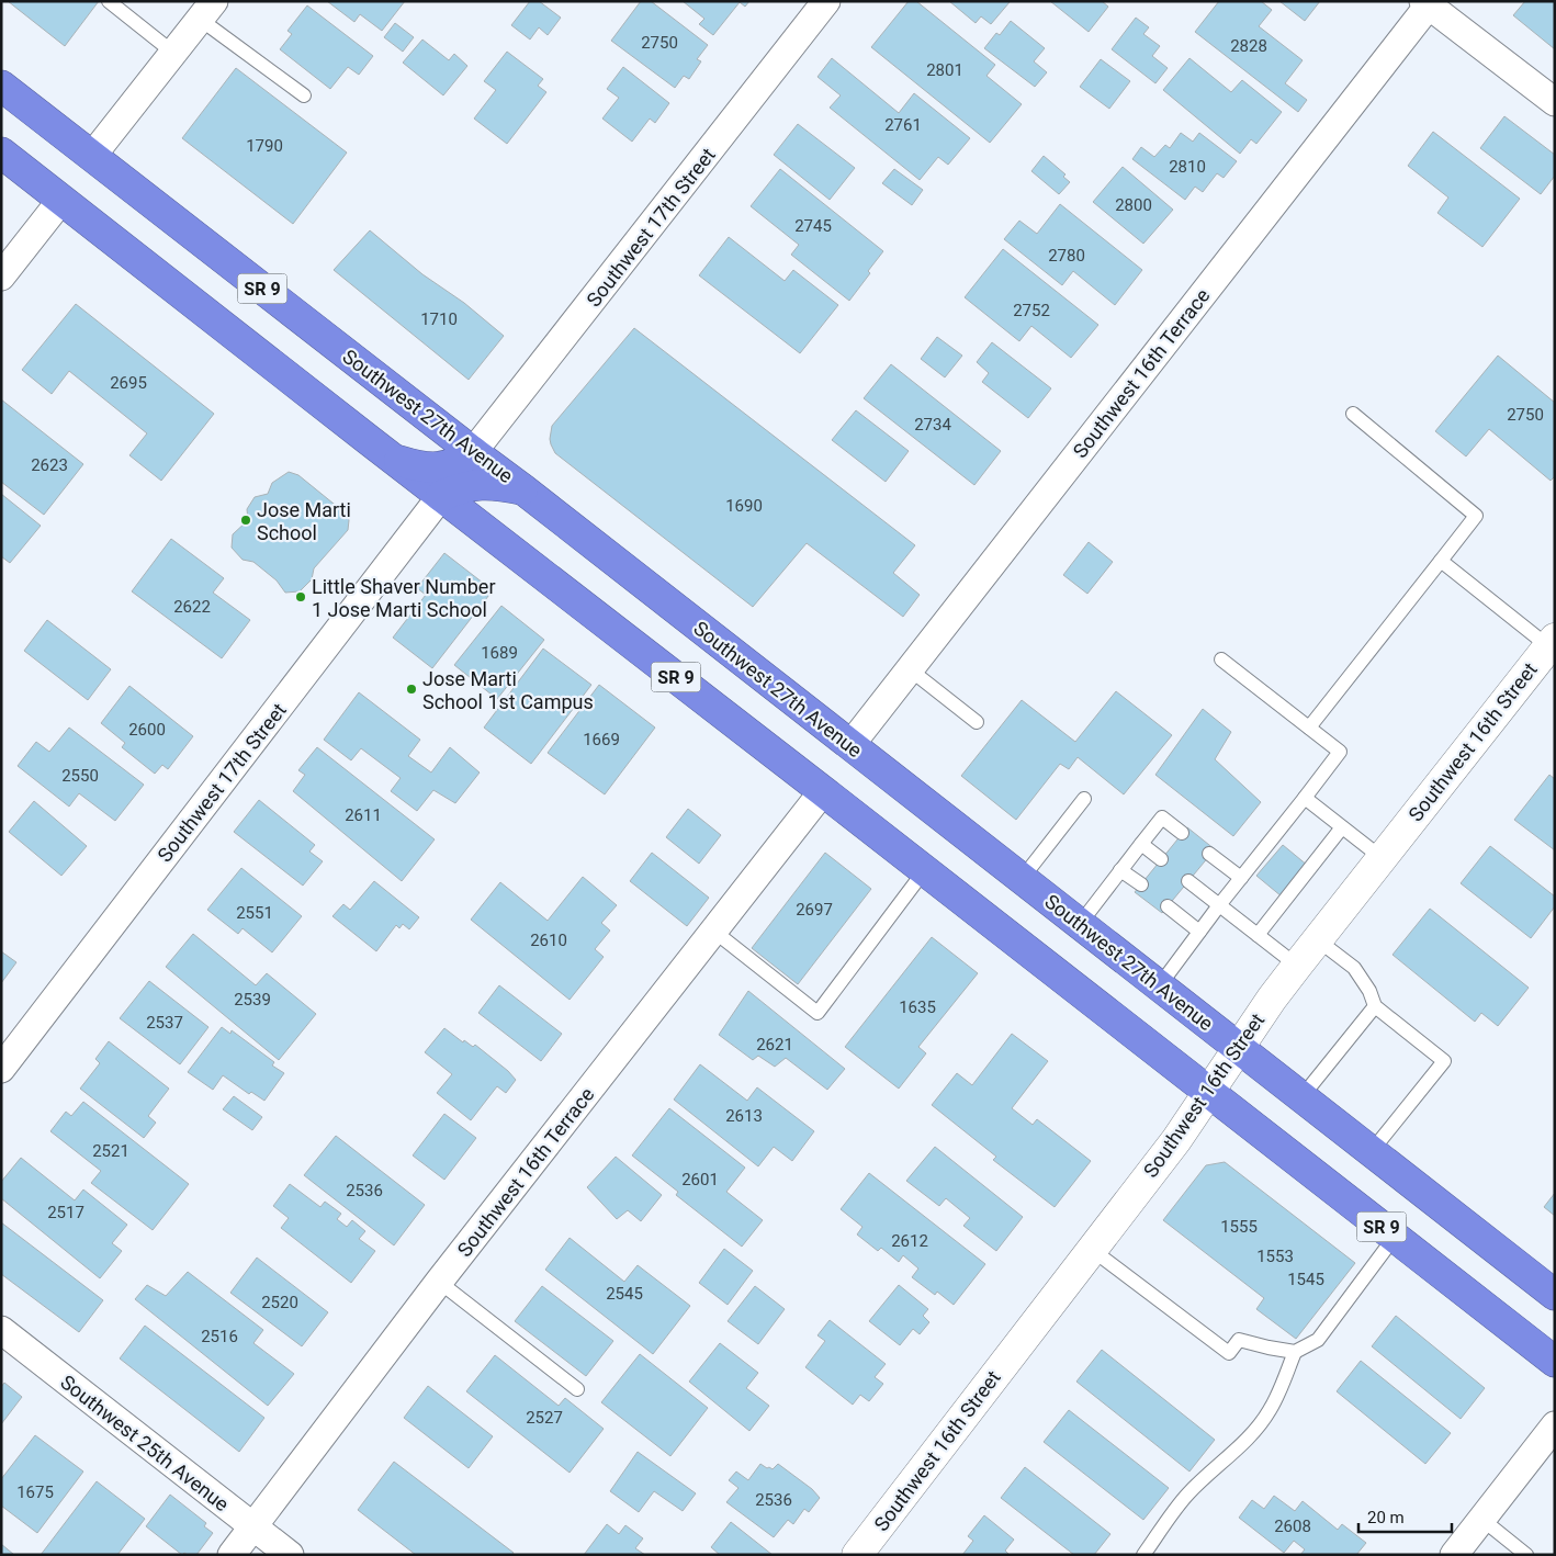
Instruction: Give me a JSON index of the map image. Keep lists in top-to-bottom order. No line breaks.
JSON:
{"streets":{"highway":["SR 9","Southwest 27th Avenue"],"street":["Southwest 17th Street","Southwest 16th Terrace","Southwest 16th Street","Southwest 25th Avenue"]},"crossings":[["Southwest 17th Street","SR 9"],["Southwest 17th Street","Southwest 27th Avenue"],["SR 9","Southwest 16th Terrace"],["SR 9","Southwest 16th Street"],["Southwest 16th Terrace","Southwest 27th Avenue"],["Southwest 16th Terrace","Southwest 25th Avenue"],["Southwest 27th Avenue","Southwest 16th Street"]],"places":["Jose Marti School","Little Shaver Number 1 Jose Marti School","Jose Marti School 1st Campus"],"house_numbers":["2750","2828","2801","2761","1790","2810","2800","2745","2780","2752","1710","2695","2750","2734","2623","1690","2622","1689","2600","1669","2550","2611","2697","2551","2610","2539","1635","2537","2621","2613","2521","2601","2536","2517","1555","2612","1553","1545","2545","2520","2516","2527","1675","2536","2608"],"scale_bar":"20 m"}
